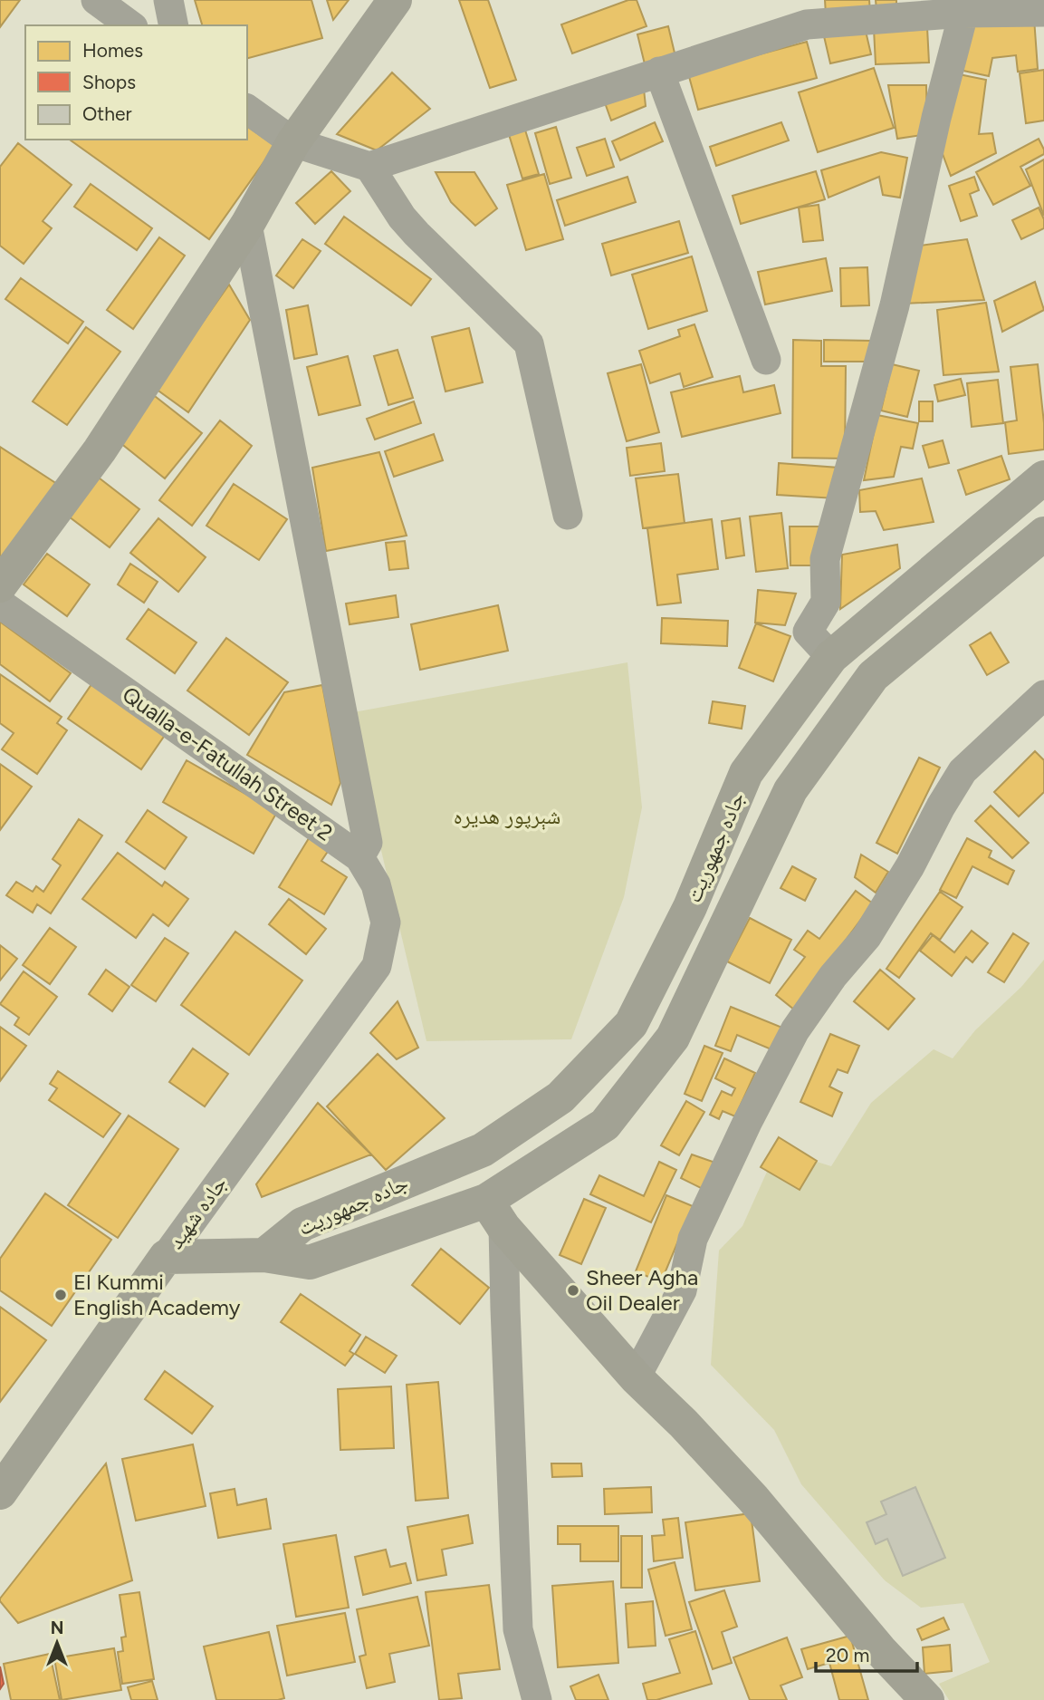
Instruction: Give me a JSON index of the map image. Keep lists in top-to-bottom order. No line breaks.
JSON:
{"streets":{"main road":["جاده جمهوریت","جاده شهید"],"street":["Qualla-e-Fatullah Street 2"]},"crossings":[["Qualla-e-Fatullah Street 2","جاده شهید"]],"parks":["شېرپور هديره"],"places":["Sheer Agha Oil Dealer","El Kummi English Academy"],"legend":["Homes","Shops","Other"],"scale_bar":"20 m","north":"top"}
